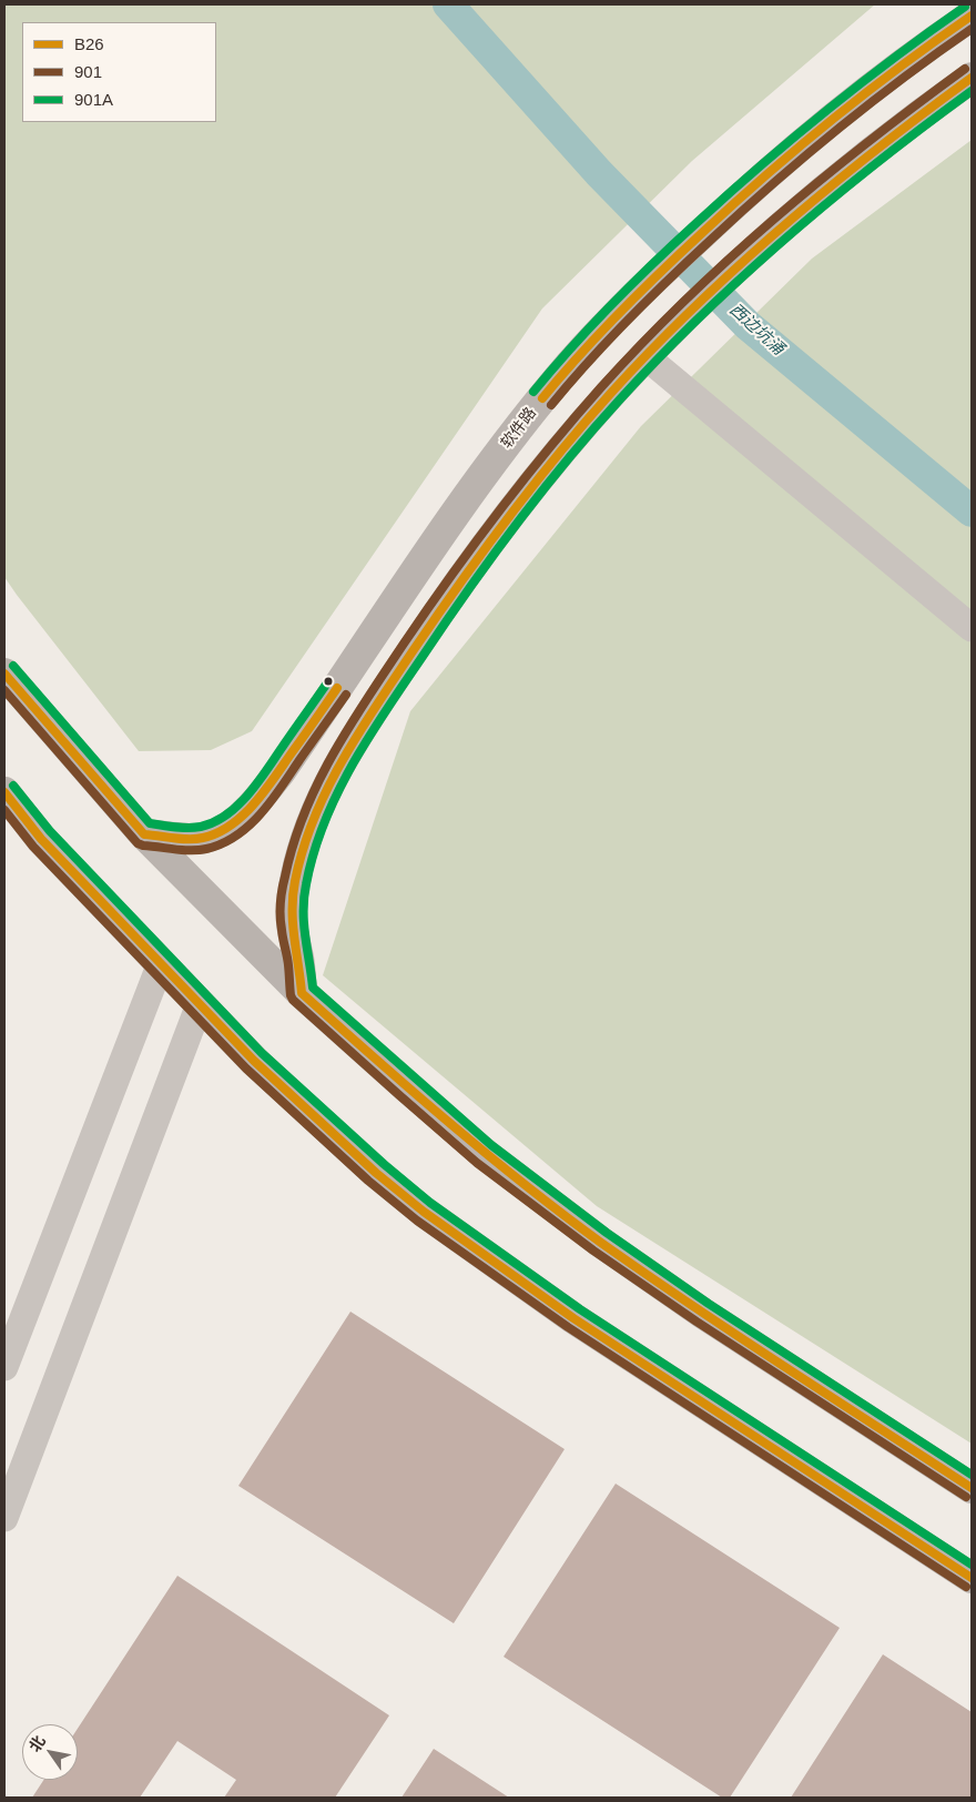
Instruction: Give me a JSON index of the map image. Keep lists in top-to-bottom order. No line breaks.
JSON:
{"streets":{"street":["软件路"]},"water":["西边坑涌"],"lines":["transit line 901A","transit line B26","transit line 901"],"legend":["B26","901","901A"],"north":"top left"}
